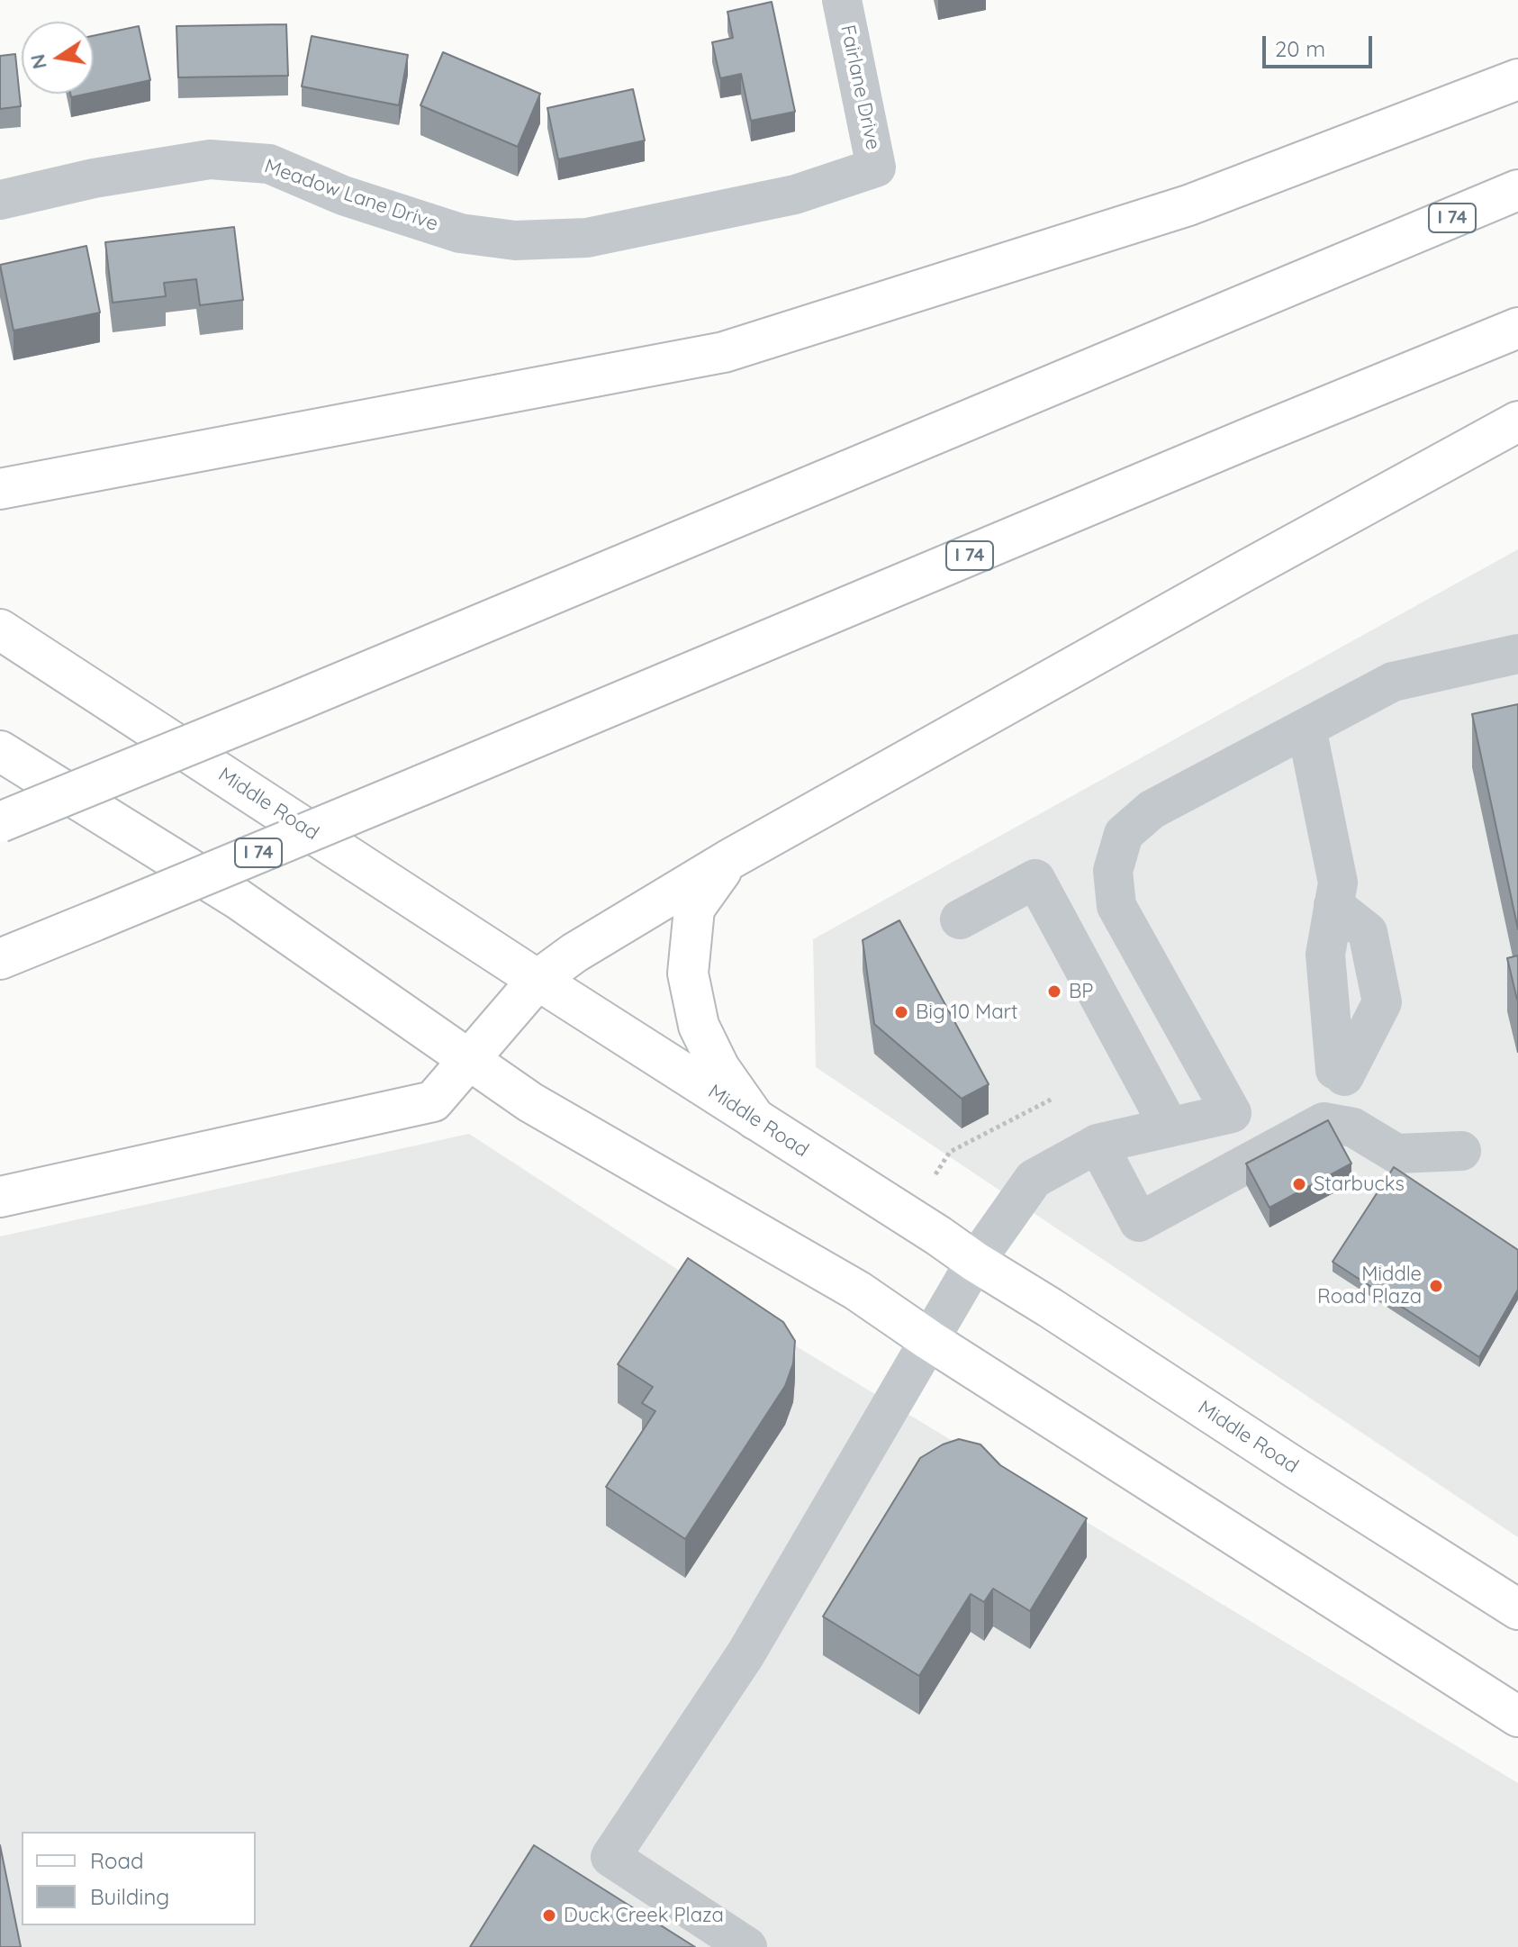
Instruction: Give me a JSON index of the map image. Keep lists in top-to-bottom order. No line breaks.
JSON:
{"streets":{"main road":["I 74","Middle Road"],"street":["Fairlane Drive","Meadow Lane Drive"]},"crossings":[["Fairlane Drive","Meadow Lane Drive"]],"places":["BP","Big 10 Mart","Starbucks","Middle Road Plaza","Duck Creek Plaza"],"legend":["Road","Building"],"scale_bar":"20 m","north":"left"}
